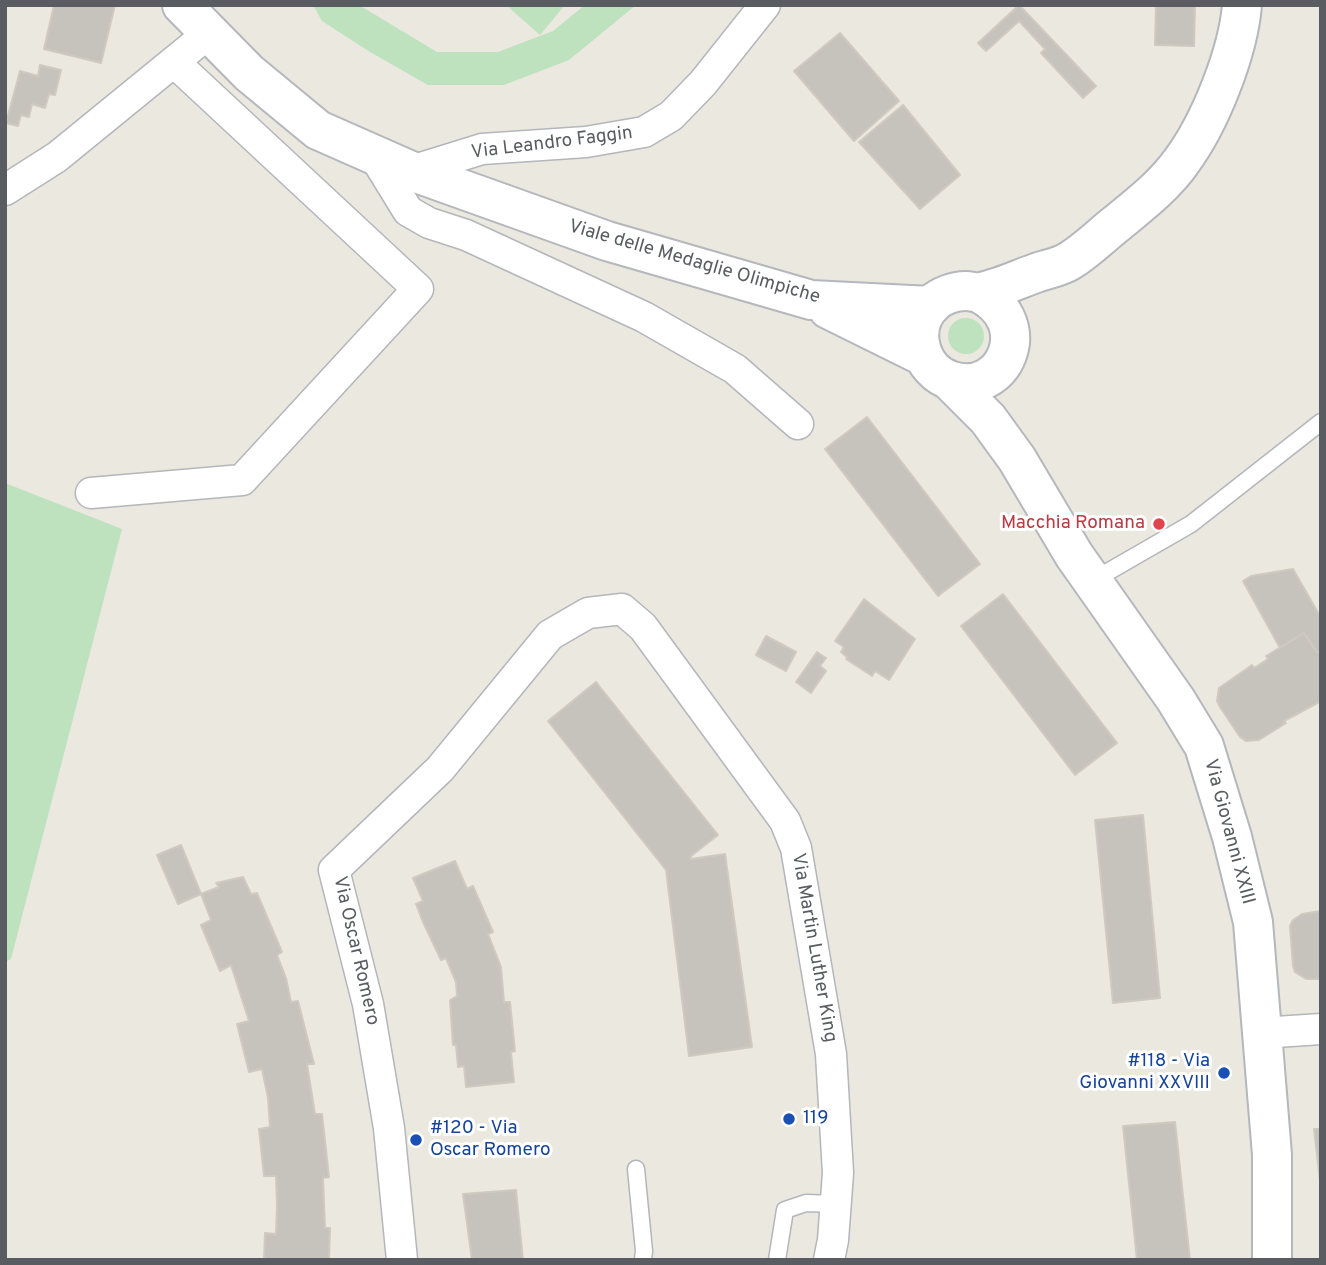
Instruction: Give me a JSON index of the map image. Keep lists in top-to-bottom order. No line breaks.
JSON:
{"streets":{"main road":["Viale delle Medaglie Olimpiche","Via Giovanni XXIII"],"street":["Via Leandro Faggin","Via Martin Luther King","Via Oscar Romero"]},"crossings":[["Via Leandro Faggin","Viale delle Medaglie Olimpiche"],["Viale delle Medaglie Olimpiche","Via Giovanni XXIII"],["Via Martin Luther King","Via Oscar Romero"]],"places":["Macchia Romana","#118 - Via Giovanni XXVIII","119","#120 - Via Oscar Romero"]}
